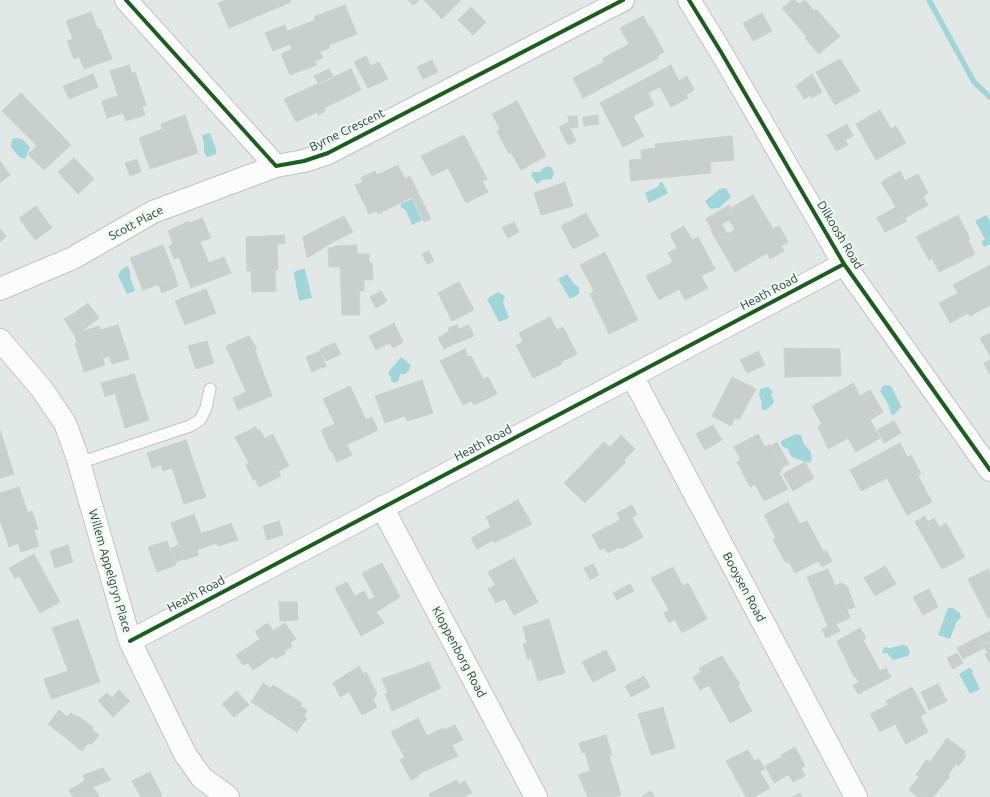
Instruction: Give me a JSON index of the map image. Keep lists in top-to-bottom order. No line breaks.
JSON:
{"streets":{"street":["Byrne Crescent","Scott Place","Dilkoosh Road","Heath Road","Willem Appelgryn Place","Booysen Road","Kloppenborg Road"]},"crossings":[["Byrne Crescent","Scott Place"],["Dilkoosh Road","Heath Road"],["Heath Road","Willem Appelgryn Place"],["Heath Road","Booysen Road"],["Heath Road","Kloppenborg Road"]]}
